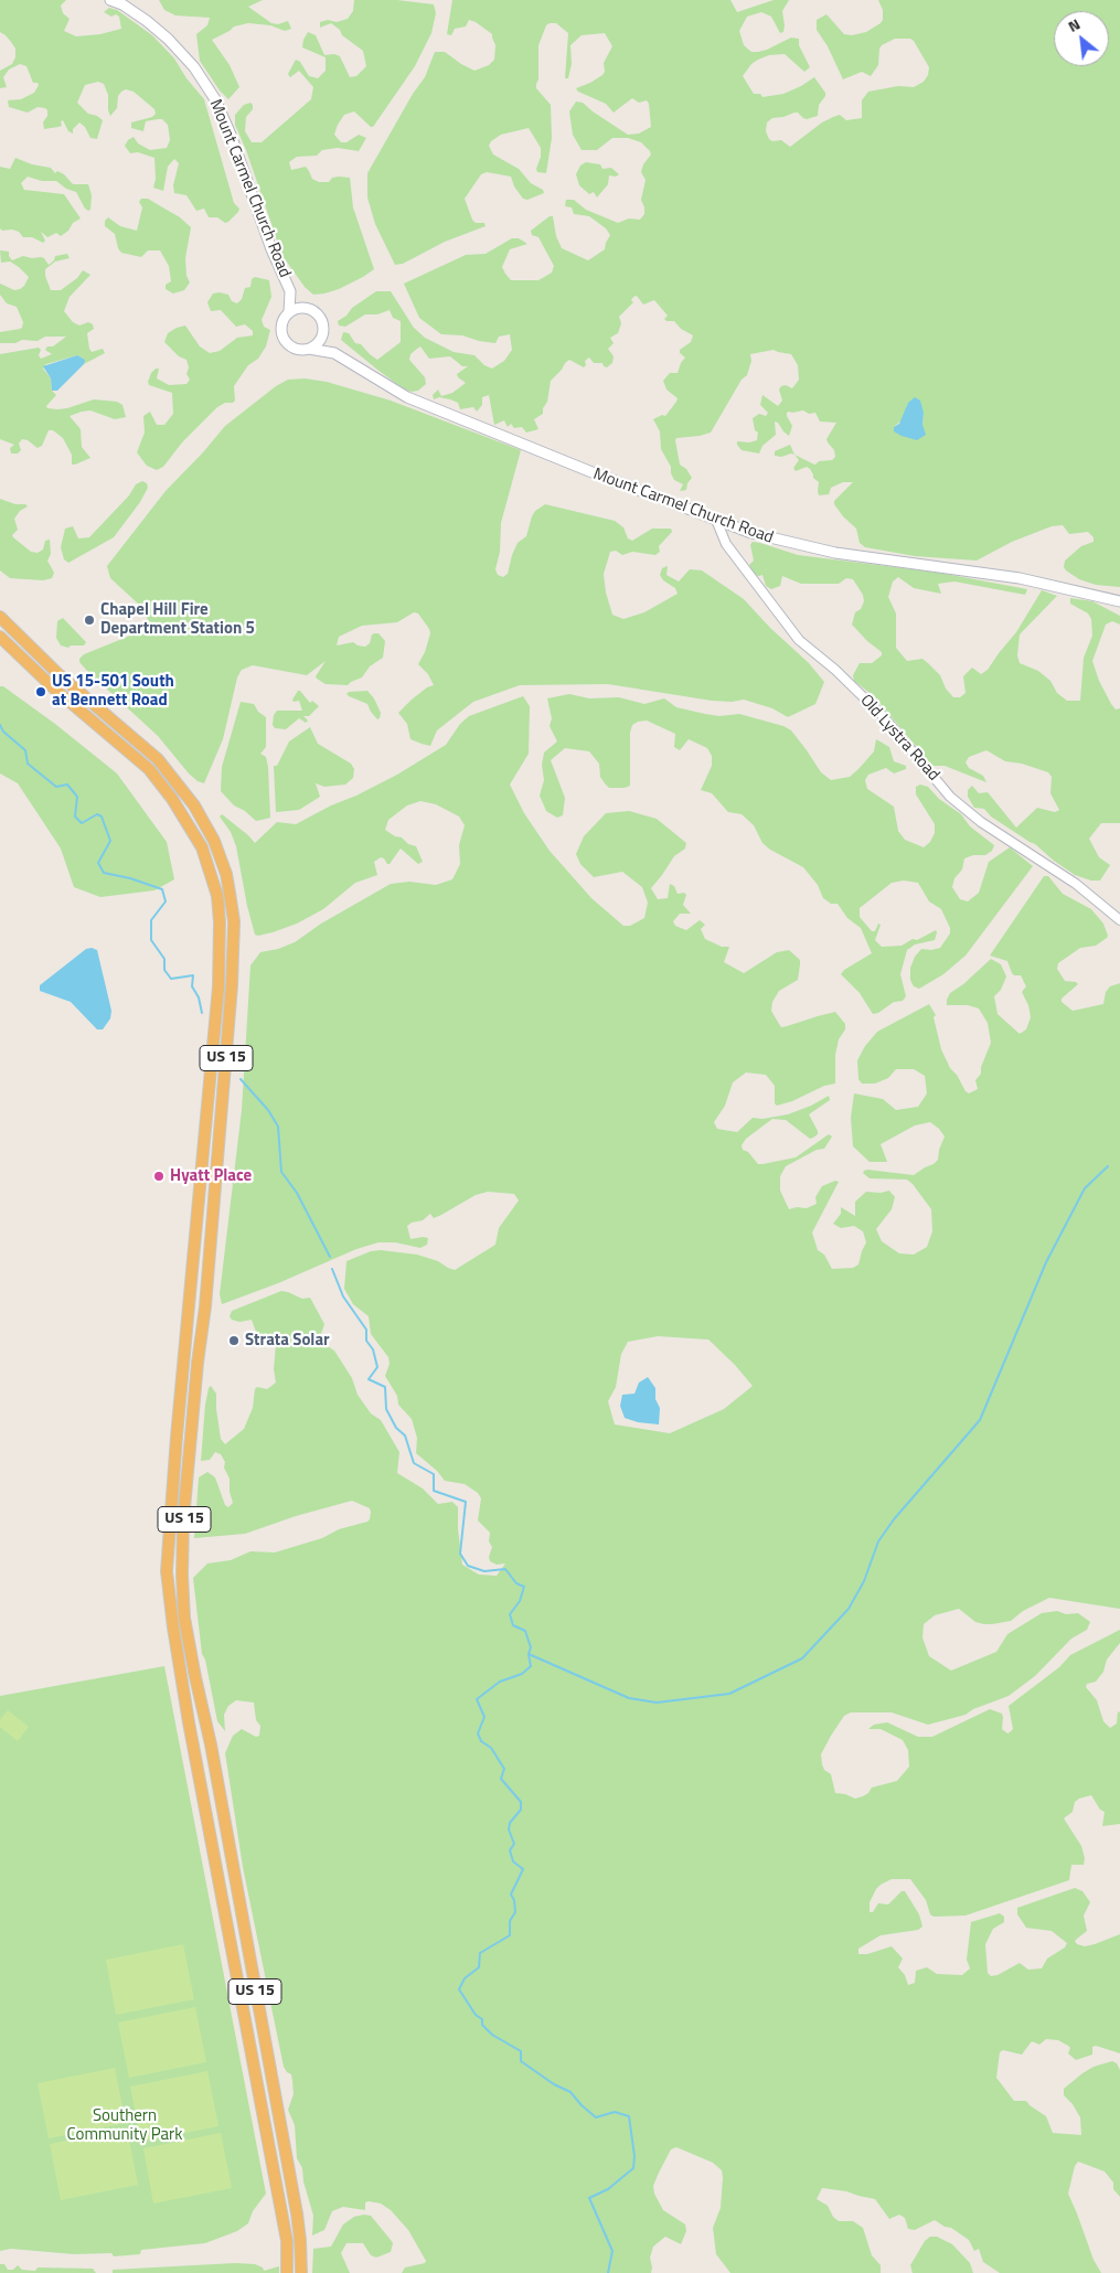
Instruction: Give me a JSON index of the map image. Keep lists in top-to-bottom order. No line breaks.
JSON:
{"streets":{"highway":["US 15"],"main road":["Mount Carmel Church Road"],"street":["Old Lystra Road"]},"crossings":[["Mount Carmel Church Road","Old Lystra Road"]],"parks":["Southern Community Park"],"places":["Chapel Hill Fire Department Station 5","US 15-501 South at Bennett Road","Hyatt Place","Strata Solar"],"north":"top left"}
